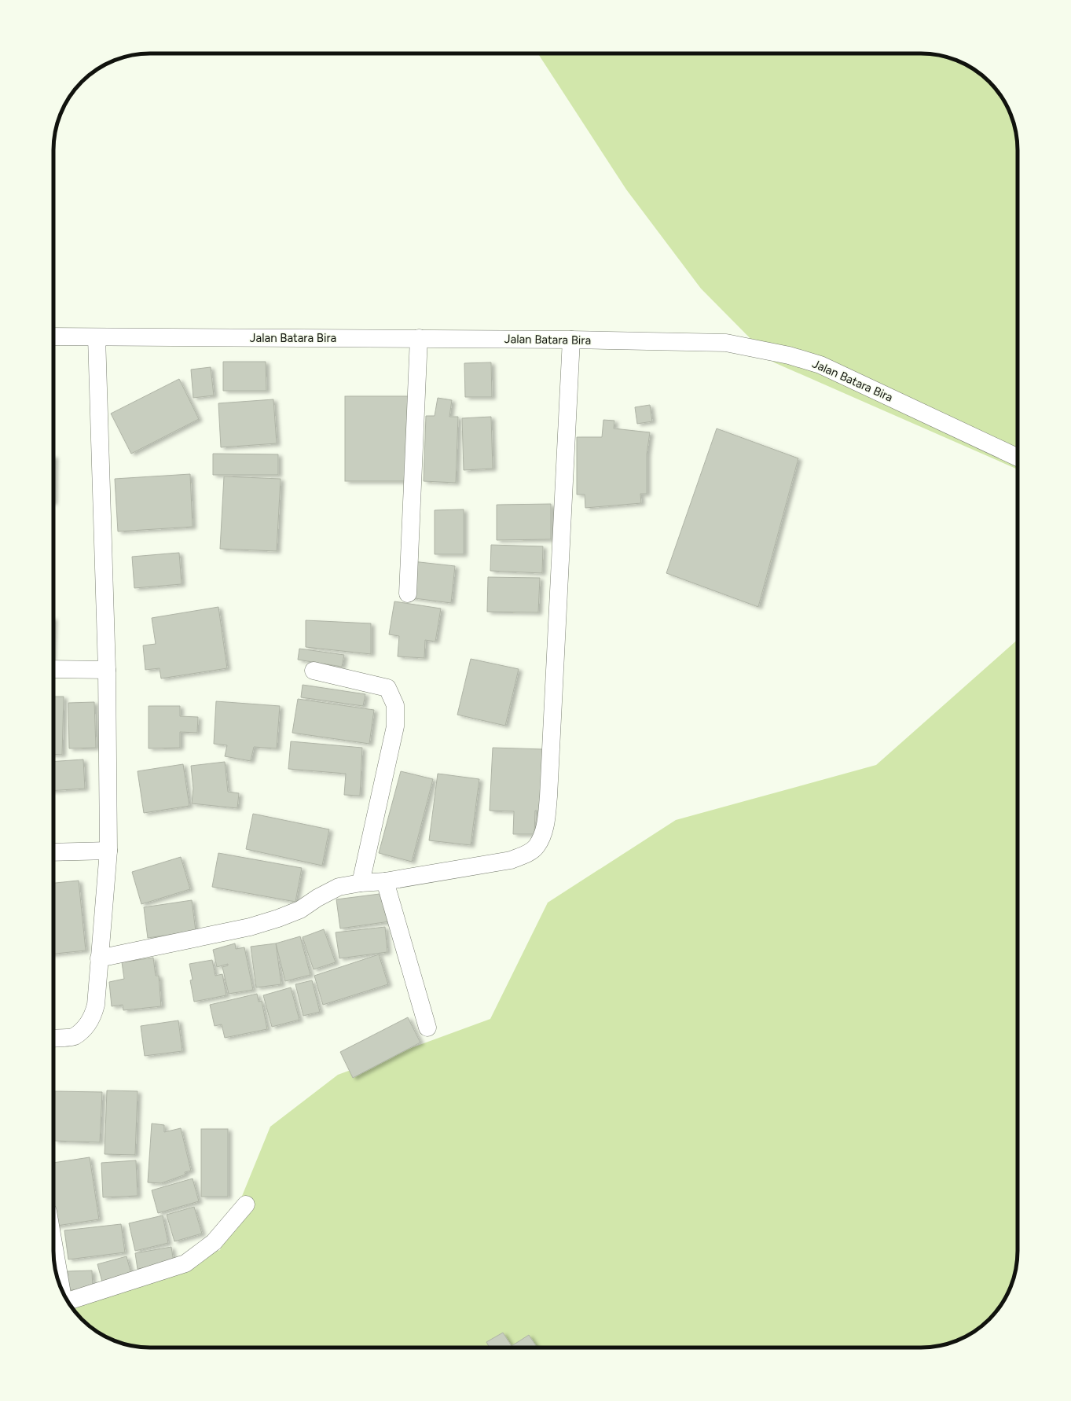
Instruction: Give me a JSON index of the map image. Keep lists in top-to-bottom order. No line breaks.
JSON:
{"streets":{"street":["Jalan Batara Bira"]}}
